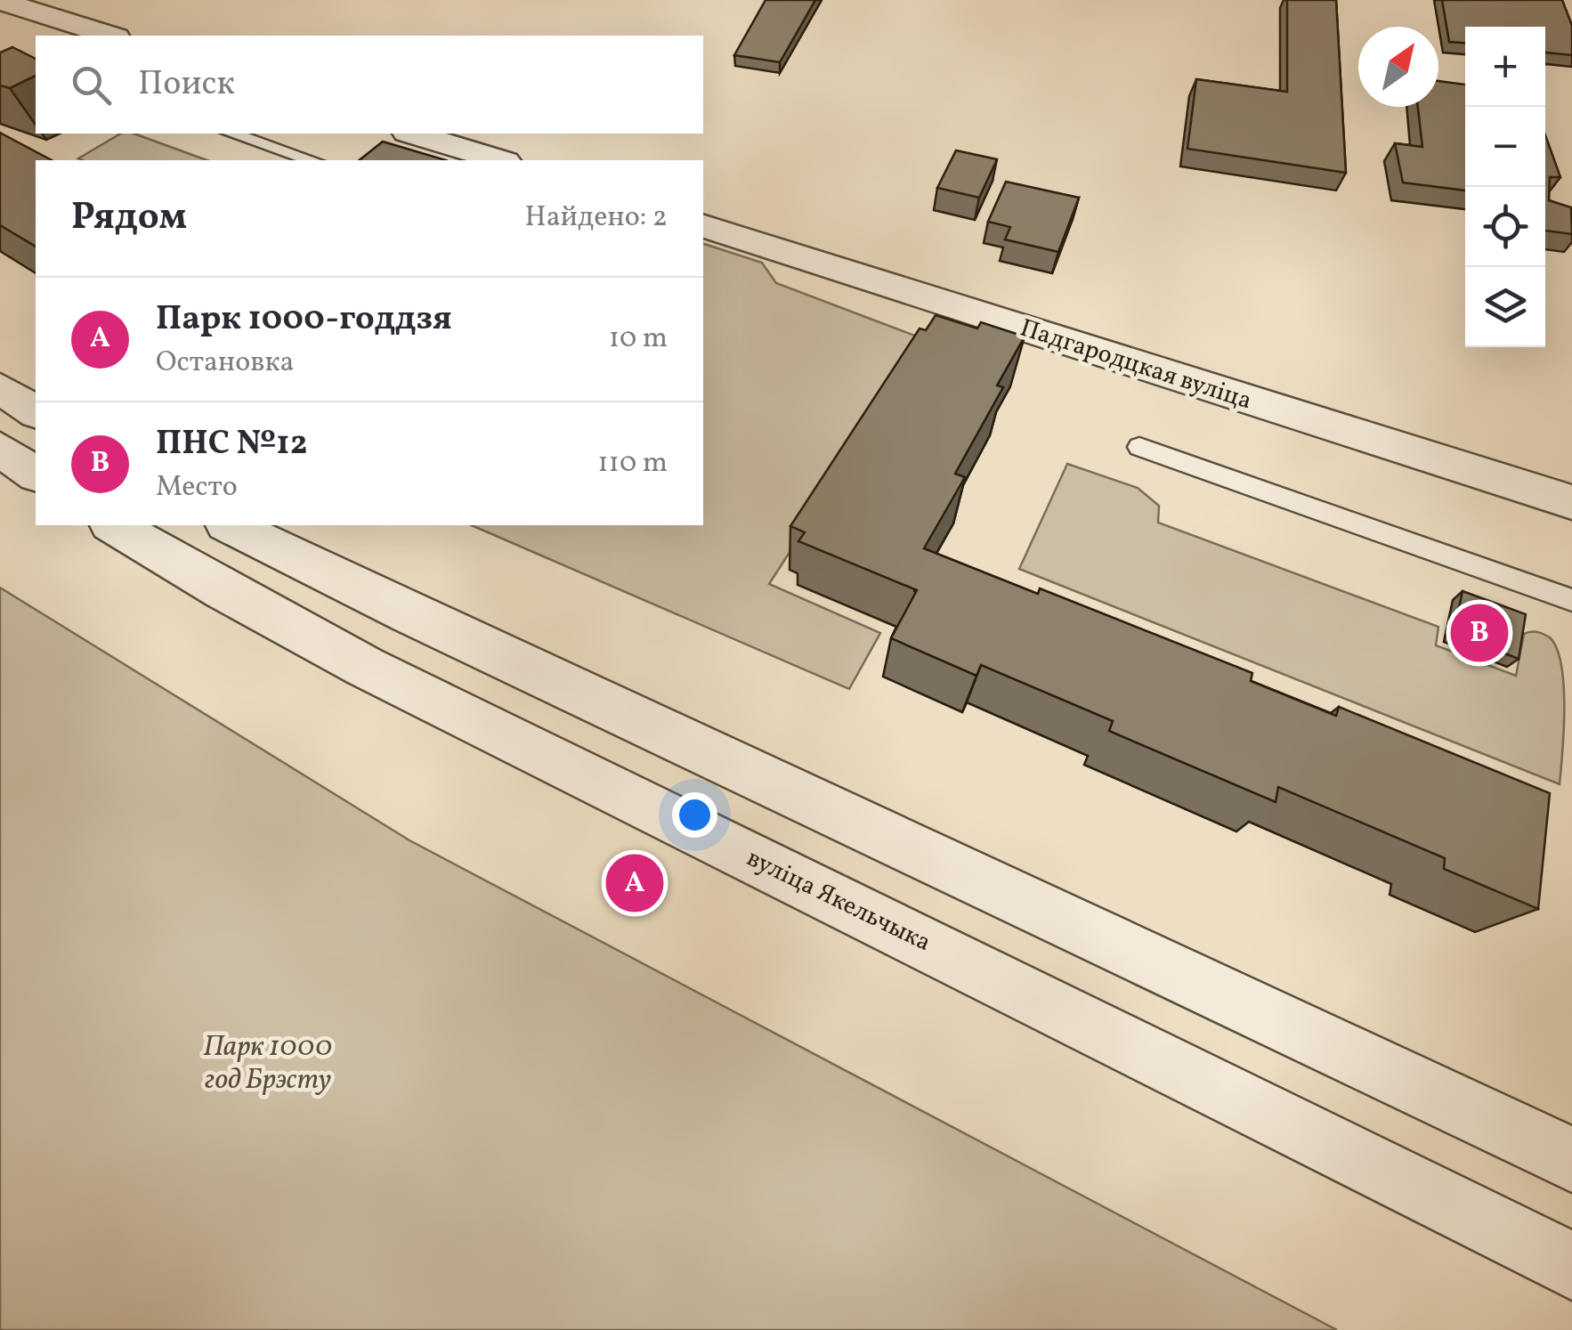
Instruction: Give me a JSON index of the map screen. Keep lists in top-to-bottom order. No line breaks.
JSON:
{"streets":{"street":["Падгародцкая вуліца","вуліца Якельчыка"]},"parks":["Парк 1000 год Брэсту"],"north":"top right","page":{"map_buttons":["+","−"],"search":"Поиск","heading":["Рядом","Найдено: 2"],"list":[{"mark":"A","name":"Парк 1000-годдзя","note":"Остановка","value":"10 m"},{"mark":"B","name":"ПНС №12","note":"Место","value":"110 m"}],"pins":["B","A"]}}
